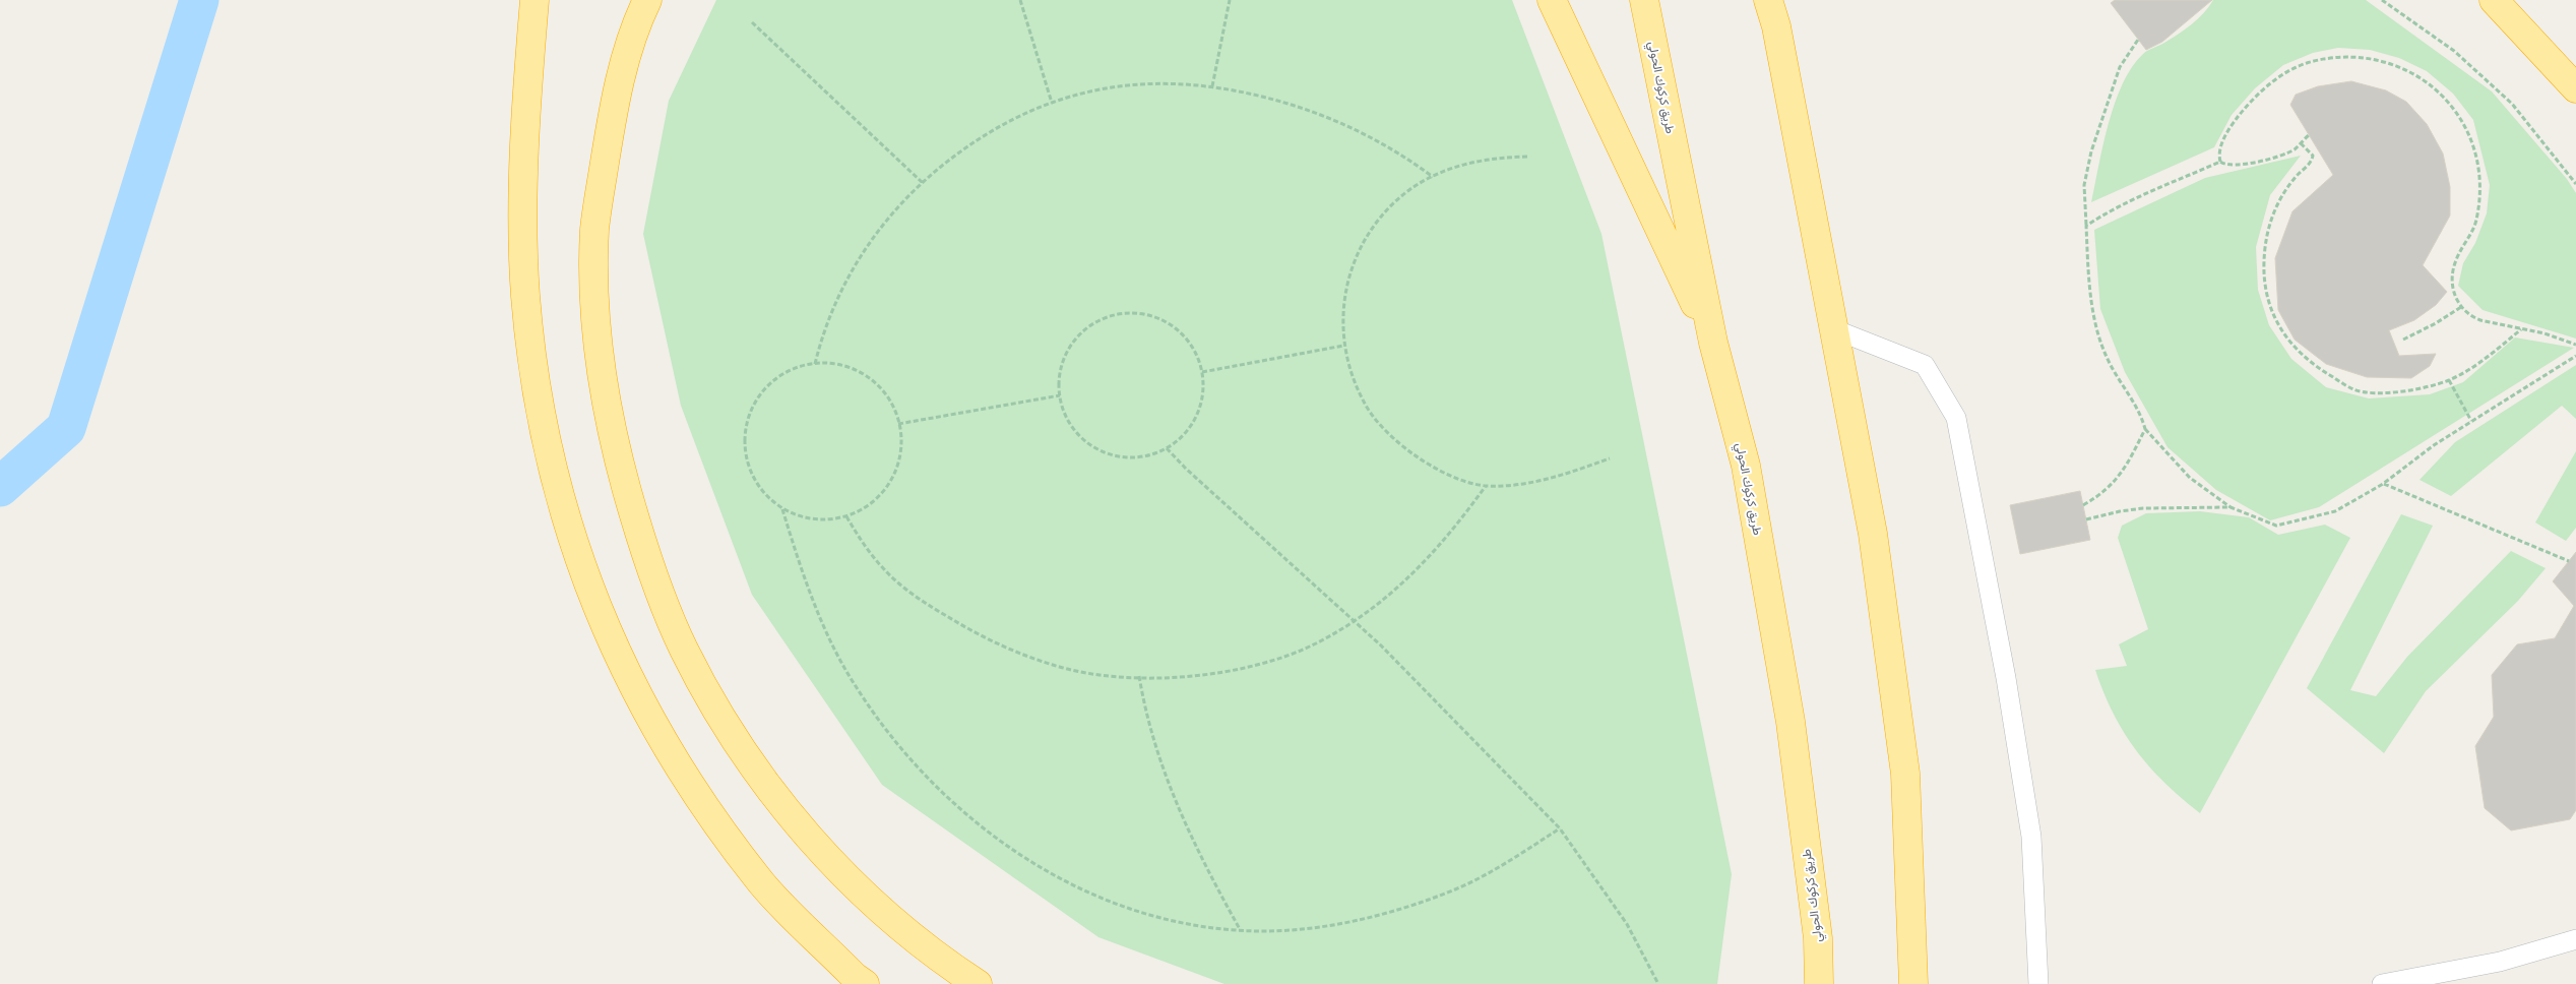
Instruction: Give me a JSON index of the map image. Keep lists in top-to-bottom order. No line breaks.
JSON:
{"streets":{"highway":["طريق كركوك الحولي"]}}
